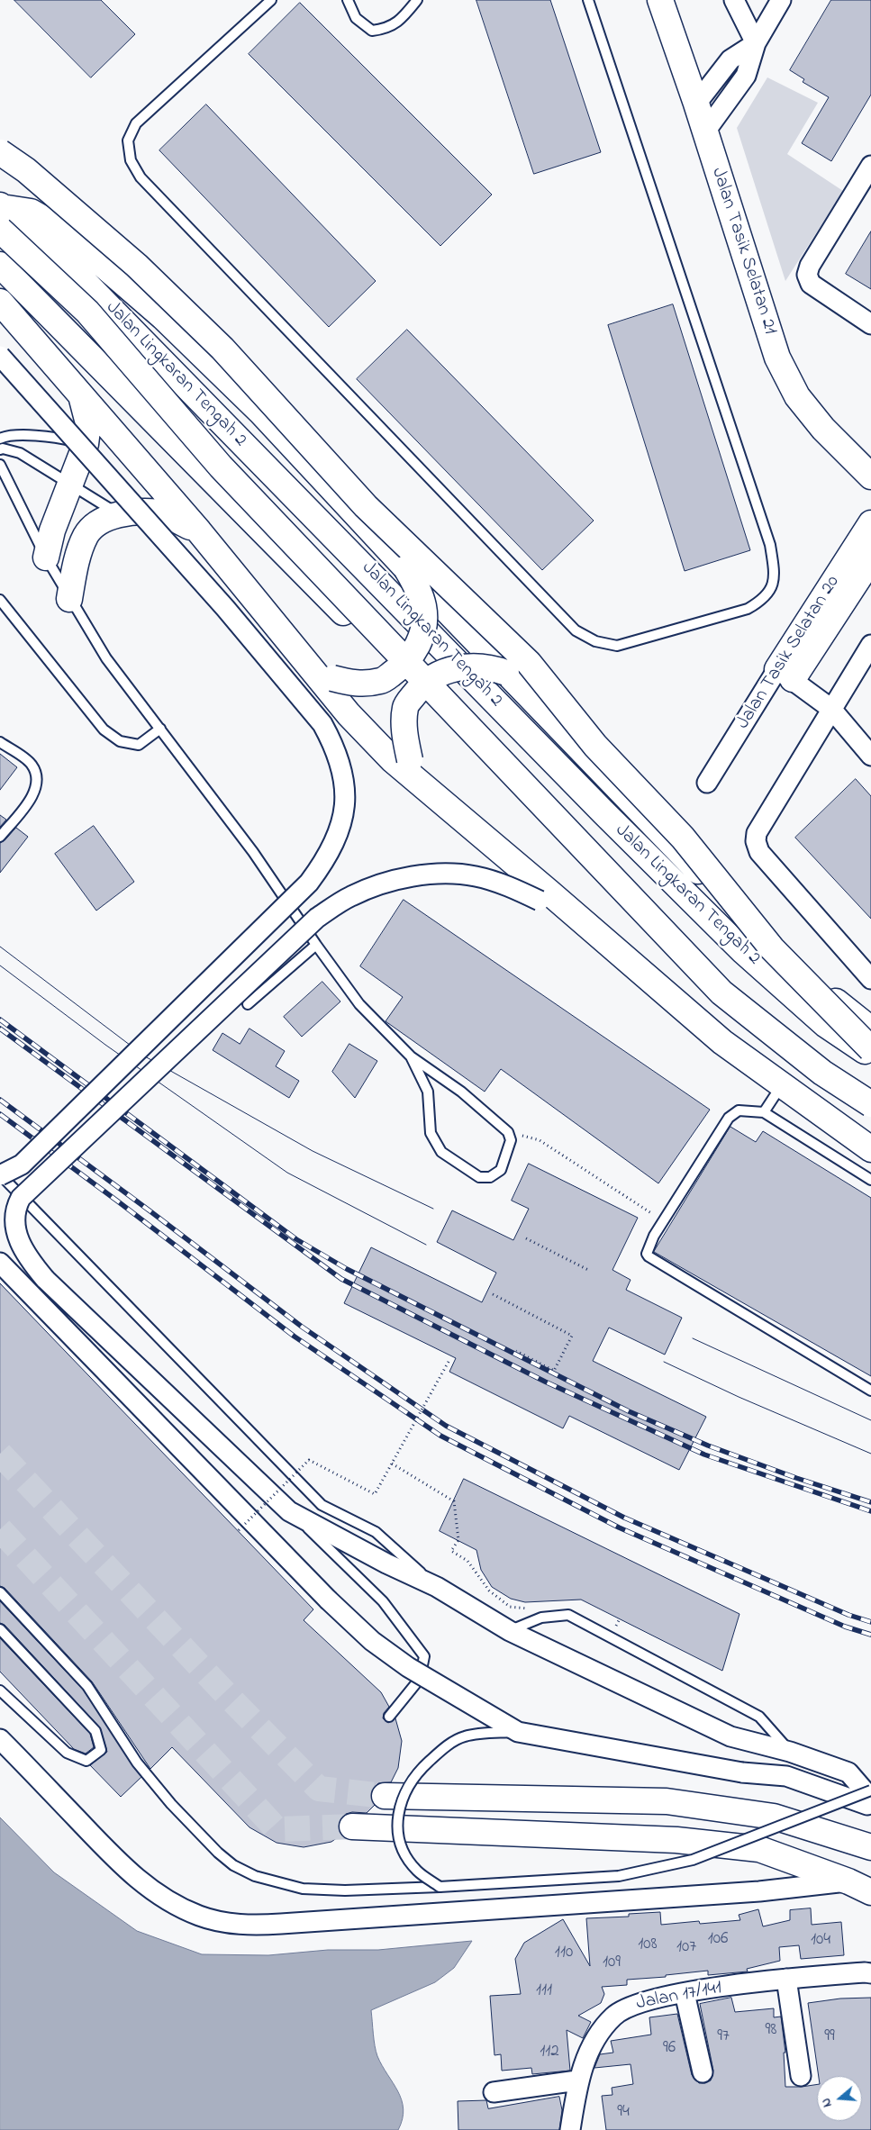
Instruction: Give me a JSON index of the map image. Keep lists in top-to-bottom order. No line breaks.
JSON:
{"streets":{"main road":["Jalan Tasik Selatan 21","Jalan Lingkaran Tengah 2","Jalan Tasik Selatan 20"],"street":["Jalan 17/141"]},"house_numbers":["106","104","108","107","110","109","111","98","97","99","96","112","94"],"north":"left"}
